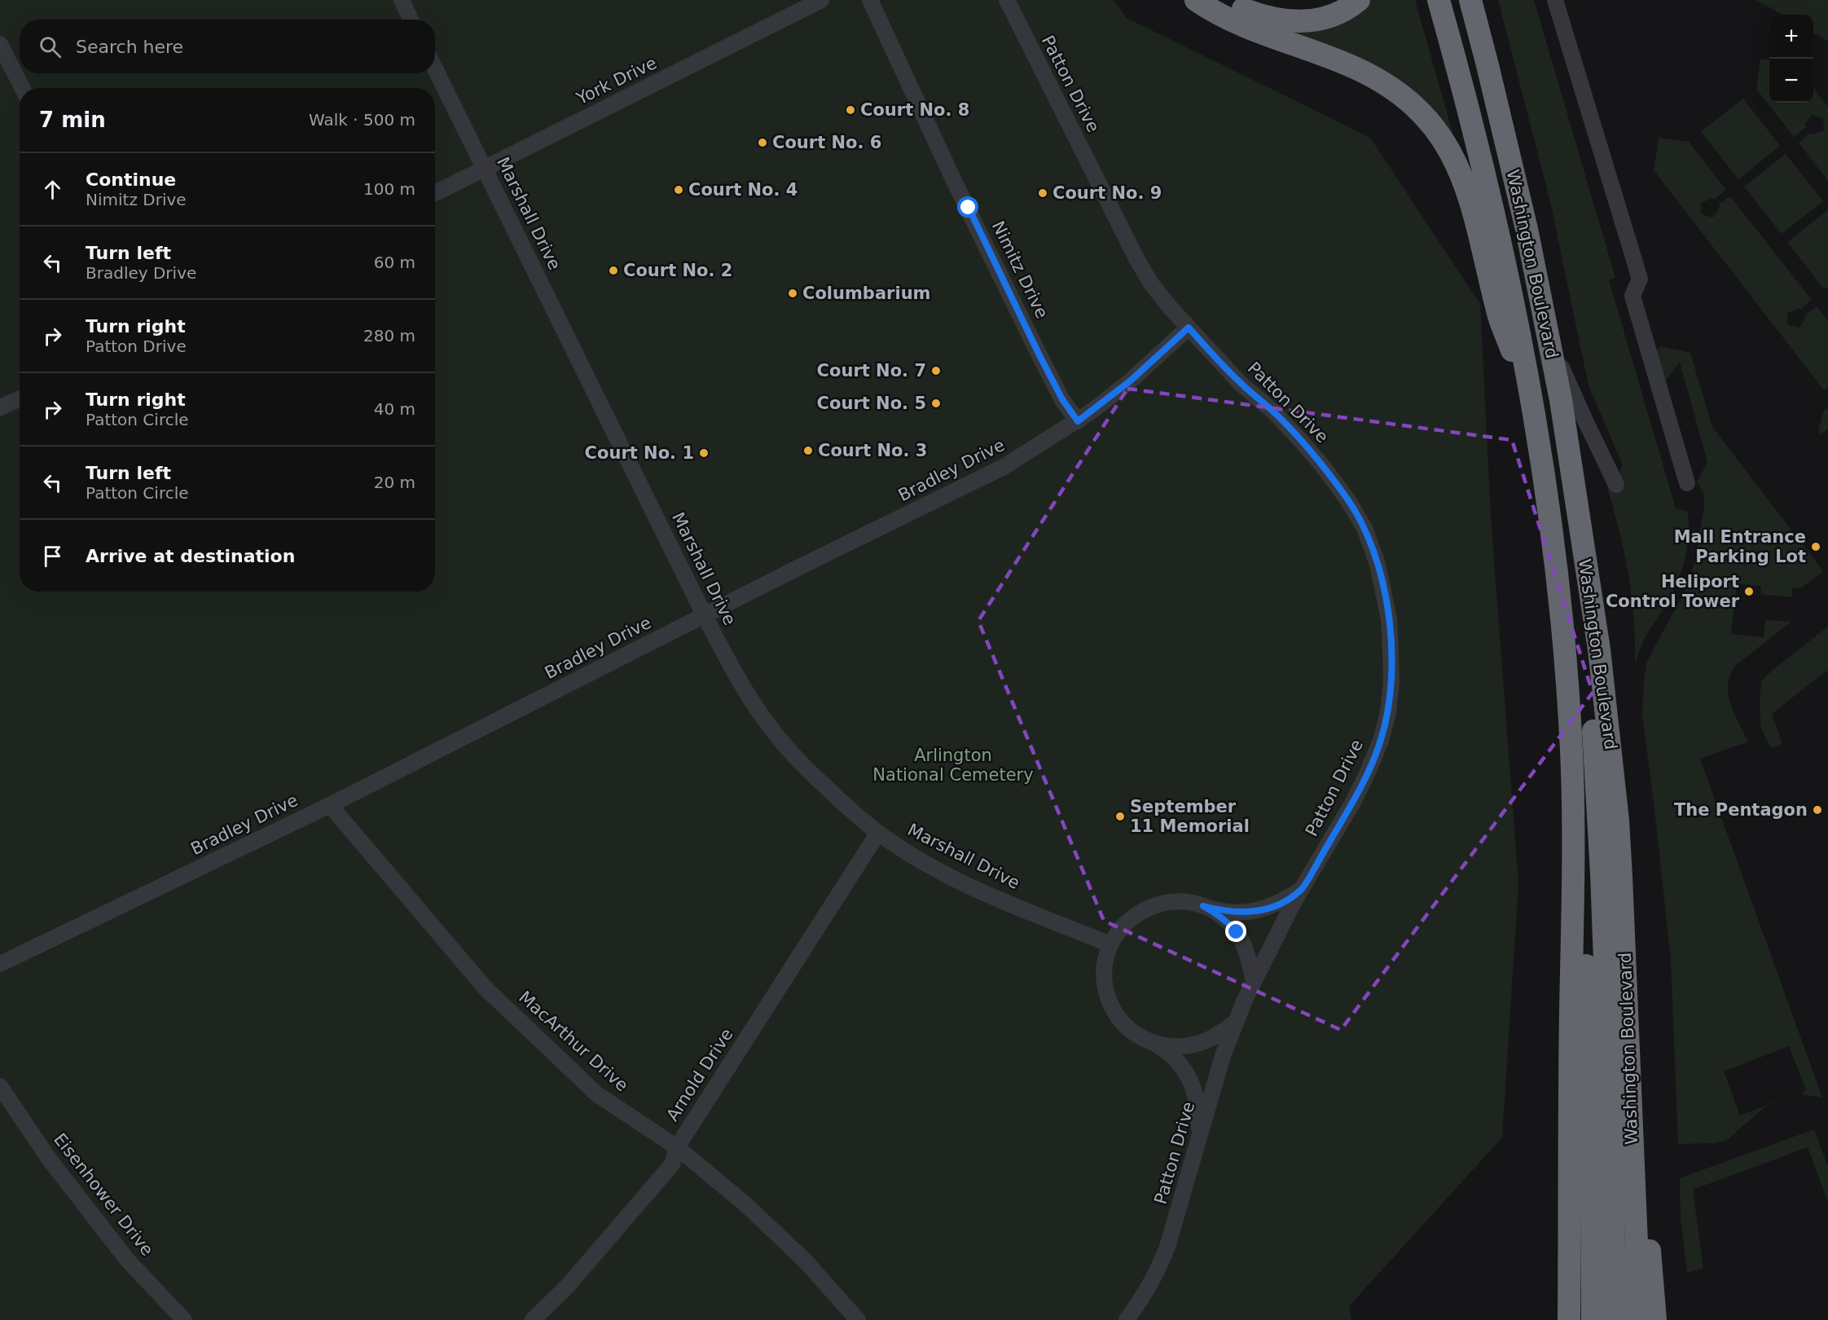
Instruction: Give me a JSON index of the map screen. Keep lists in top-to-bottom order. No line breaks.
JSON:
{"streets":{"highway":["Washington Boulevard"],"lane":["York Drive","Patton Drive","Marshall Drive","Nimitz Drive","Bradley Drive","MacArthur Drive","Arnold Drive","Eisenhower Drive"]},"crossings":[["York Drive","Marshall Drive"],["Patton Drive","Marshall Drive"],["Patton Drive","Bradley Drive"],["Marshall Drive","Bradley Drive"],["Marshall Drive","Arnold Drive"],["Nimitz Drive","Bradley Drive"],["Bradley Drive","MacArthur Drive"],["MacArthur Drive","Arnold Drive"]],"parks":["Arlington National Cemetery"],"places":["Court No. 8","Court No. 6","Court No. 4","Court No. 9","Court No. 2","Columbarium","Court No. 7","Court No. 5","Court No. 3","Court No. 1","Mall Entrance Parking Lot","Heliport Control Tower","The Pentagon","September 11 Memorial"],"page":{"map_buttons":["+","−"],"search":"Search here","heading":["7 min","Walk · 500 m"],"list":[["Continue","Nimitz Drive","100 m"],["Turn left","Bradley Drive","60 m"],["Turn right","Patton Drive","280 m"],["Turn right","Patton Circle","40 m"],["Turn left","Patton Circle","20 m"],"Arrive at destination"]}}
